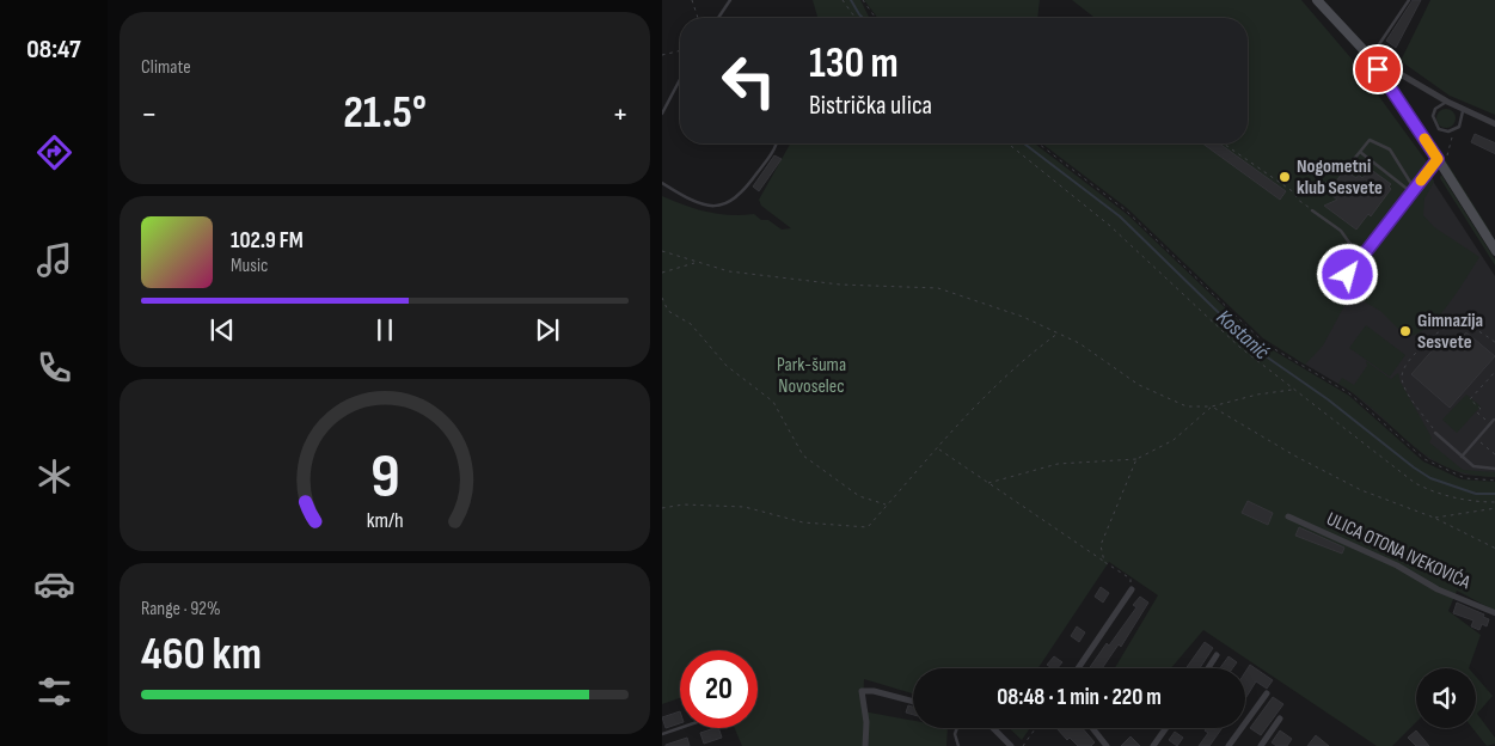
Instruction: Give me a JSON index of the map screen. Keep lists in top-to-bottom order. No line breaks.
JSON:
{"streets":{"street":["ULICA OTONA IVEKOVIĆA"]},"water":["Kostanić"],"parks":["Park-šuma Novoselec"],"places":["Nogometni klub Sesvete","Gimnazija Sesvete"],"page":{"tabs":"08:47","tile":["Climate",["Range · 92%","460 km"]],"turn":["130 m","Bistrička ulica"],"heat":["−","21.5°","+"],"song":["102.9 FM","Music"],"limit":"20","trip":"08:48 · 1 min · 220 m","gauge":["9","km/h"]}}
